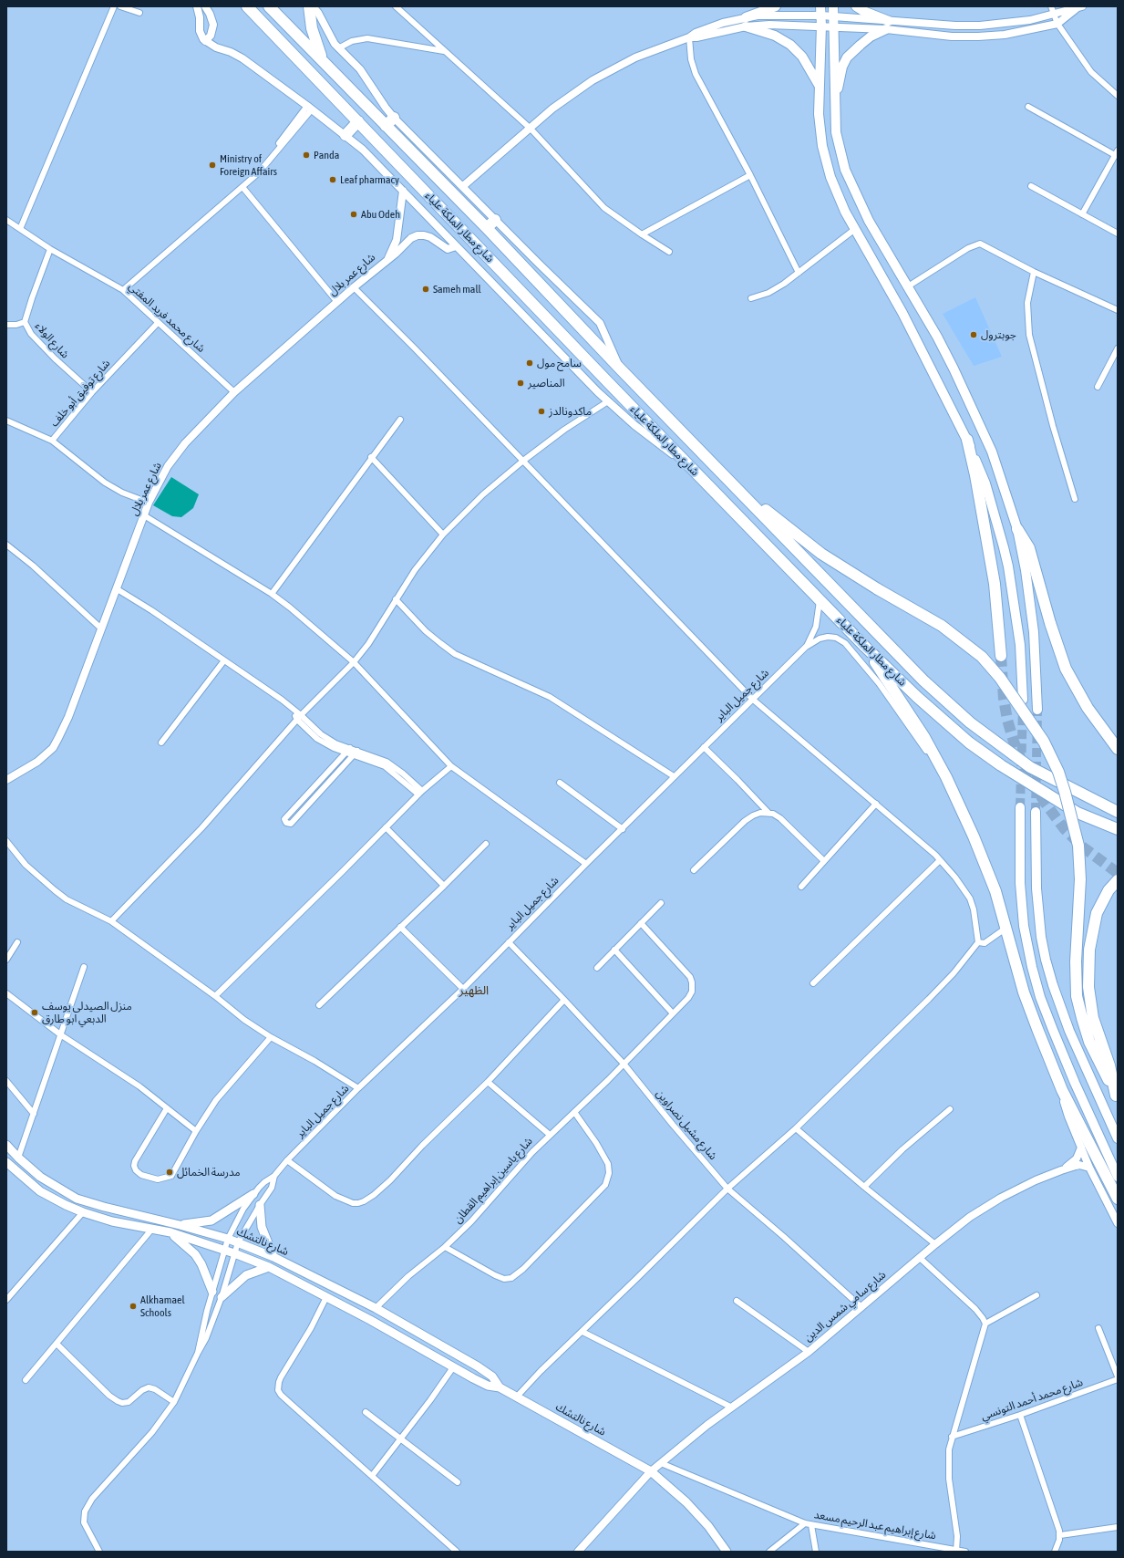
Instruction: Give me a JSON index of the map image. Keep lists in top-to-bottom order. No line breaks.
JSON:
{"streets":{"highway":["شارع مطار الملكة علياء"],"main road":["شارع نالتشك"],"street":["شارع عمر بلال","شارع محمد فريد المفتي","شارع الولاء","شارع توفيق أبو خلف","شارع جميل الباير","شارع مشيل نصراوين","شارع ياسين إبراهيم القطان","شارع سامي شمس الدين","شارع محمد أحمد التونسي","شارع إبراهيم عبد الرحيم مسعد"]},"crossings":[["شارع مطار الملكة علياء","شارع جميل الباير"],["شارع عمر بلال","شارع محمد فريد المفتي"],["شارع محمد فريد المفتي","شارع الولاء"],["شارع محمد فريد المفتي","شارع توفيق أبو خلف"],["شارع الولاء","شارع توفيق أبو خلف"],["شارع جميل الباير","شارع مشيل نصراوين"],["شارع جميل الباير","شارع نالتشك"],["شارع مشيل نصراوين","شارع ياسين إبراهيم القطان"],["شارع مشيل نصراوين","شارع سامي شمس الدين"],["شارع ياسين إبراهيم القطان","شارع نالتشك"],["شارع نالتشك","شارع سامي شمس الدين"],["شارع سامي شمس الدين","شارع إبراهيم عبد الرحيم مسعد"]],"districts":["الظهير"],"places":["Panda","Ministry of Foreign Affairs","Leaf pharmacy","Abu Odeh","Sameh mall","جوبترول","سامح مول","المناصير","ماكدونالدز","منزل الصيدلي يوسف الدبعي ابو طارق","مدرسة الخمائل","Alkhamael Schools"]}
